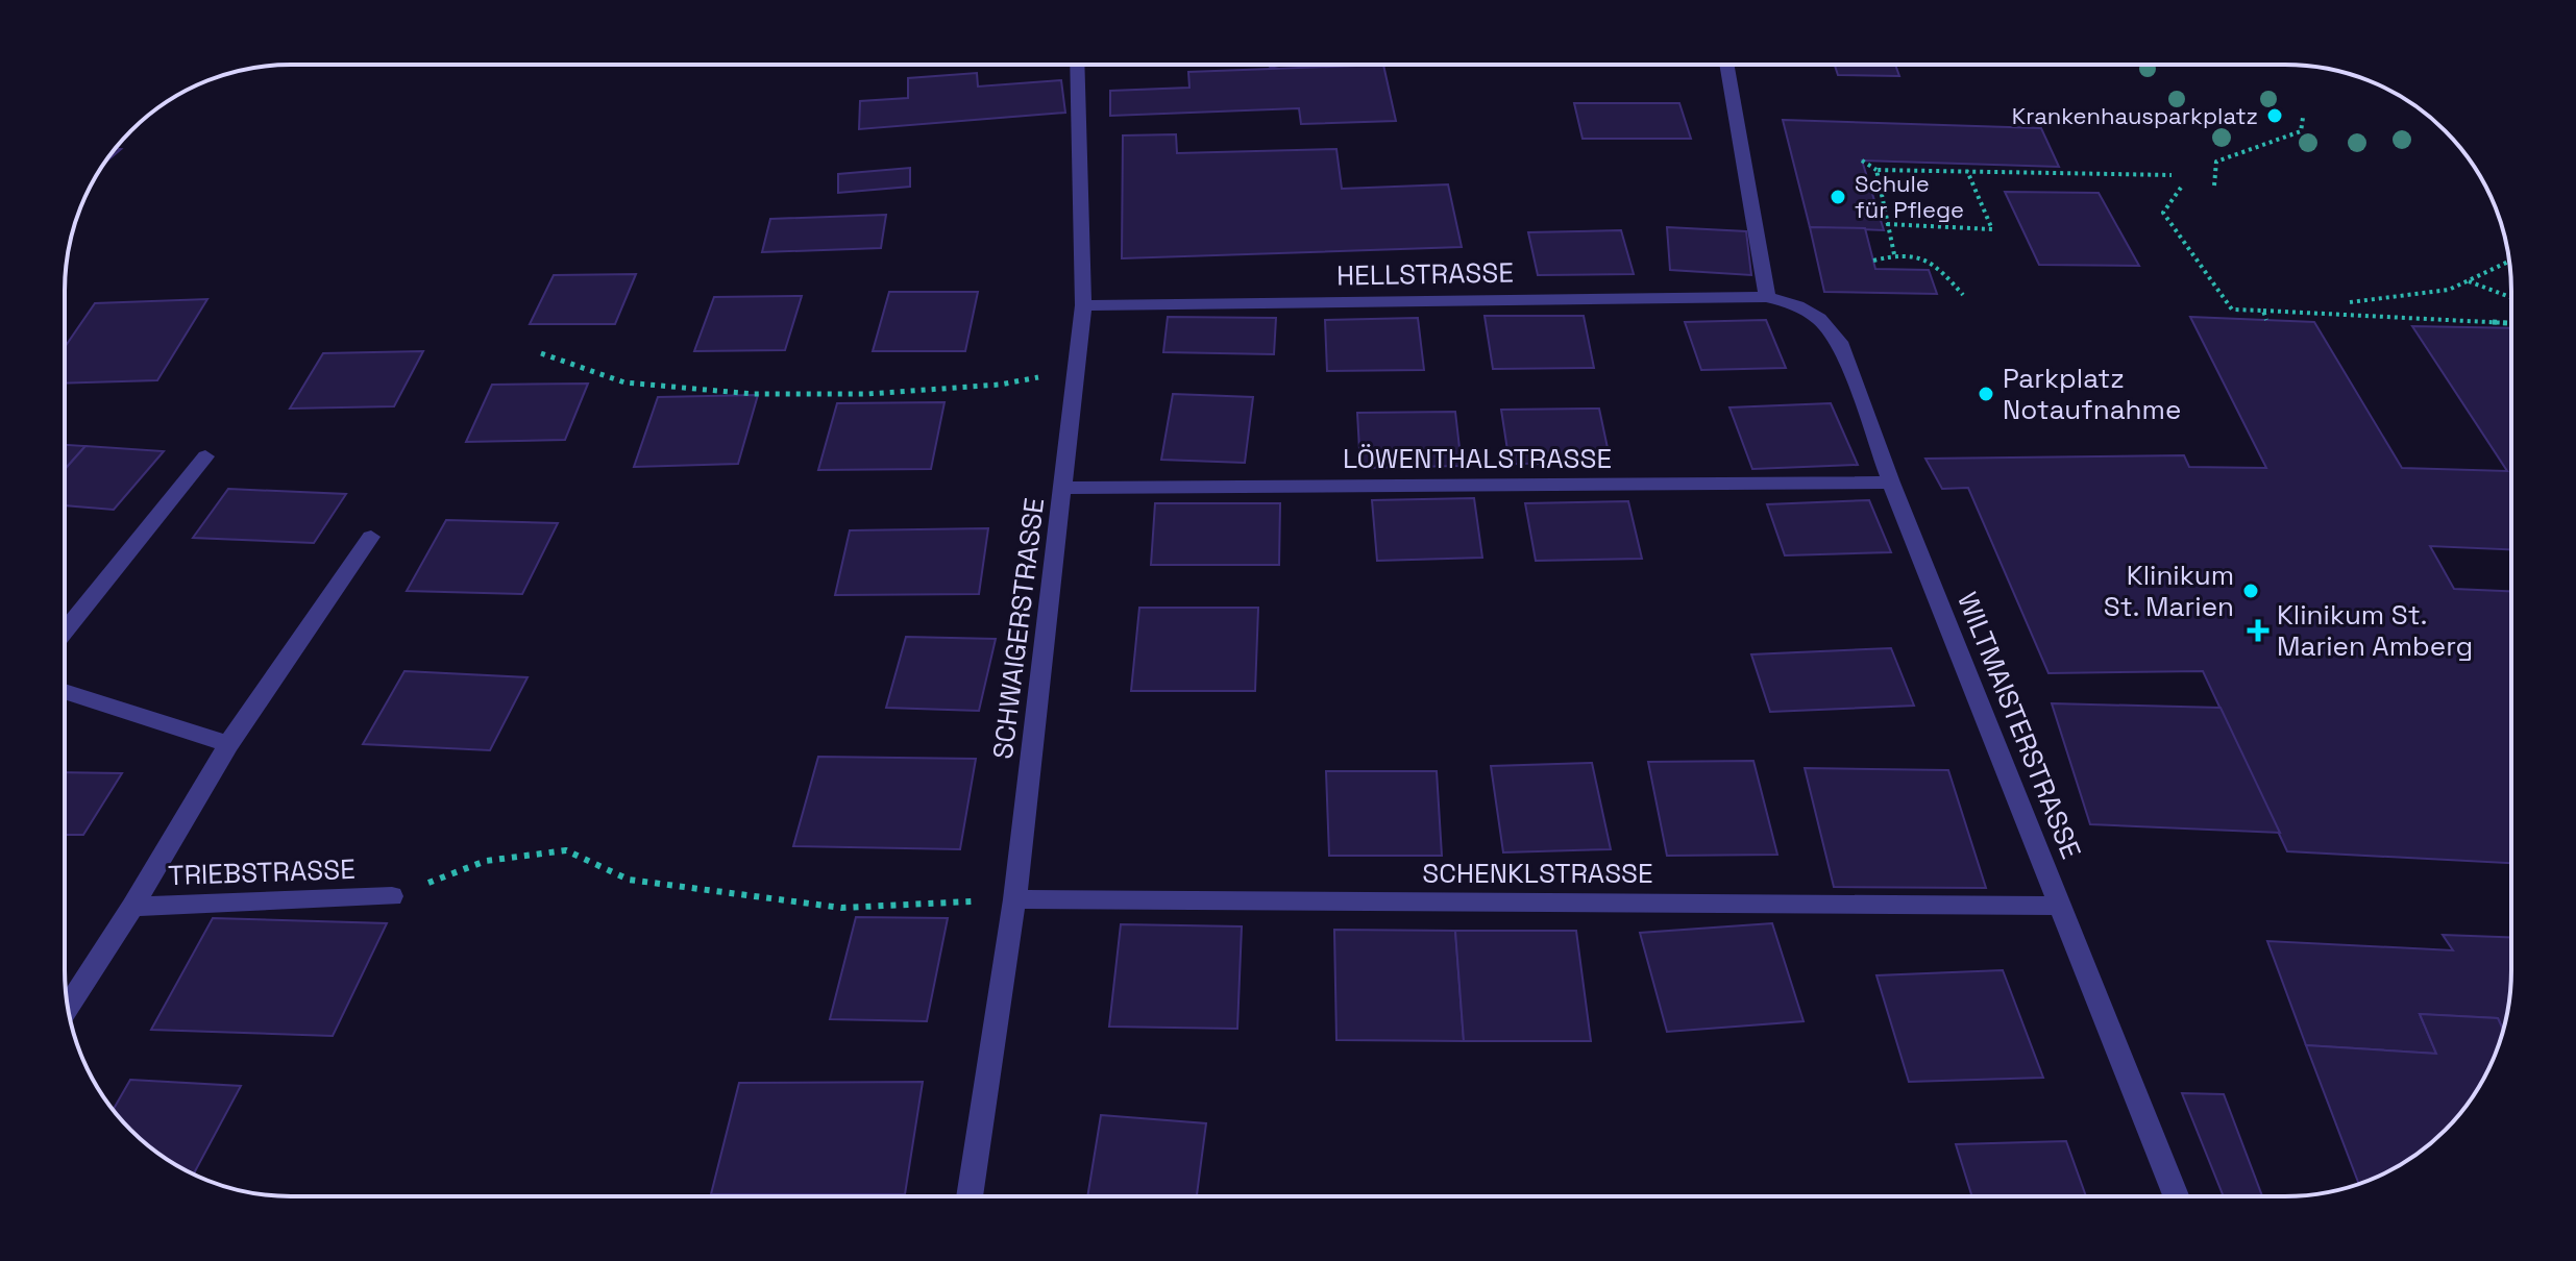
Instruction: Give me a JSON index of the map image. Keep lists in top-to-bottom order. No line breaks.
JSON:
{"streets":{"street":["HELLSTRASSE","LÖWENTHALSTRASSE","SCHWAIGERSTRASSE","WILTMAISTERSTRASSE","TRIEBSTRASSE","SCHENKLSTRASSE"]},"crossings":[["HELLSTRASSE","SCHWAIGERSTRASSE"],["HELLSTRASSE","WILTMAISTERSTRASSE"],["LÖWENTHALSTRASSE","SCHWAIGERSTRASSE"],["LÖWENTHALSTRASSE","WILTMAISTERSTRASSE"],["SCHWAIGERSTRASSE","SCHENKLSTRASSE"],["WILTMAISTERSTRASSE","SCHENKLSTRASSE"]],"places":{"other":["Krankenhausparkplatz","Schule für Pflege","Parkplatz Notaufnahme","Klinikum St. Marien"],"health":["Klinikum St. Marien Amberg"]}}
